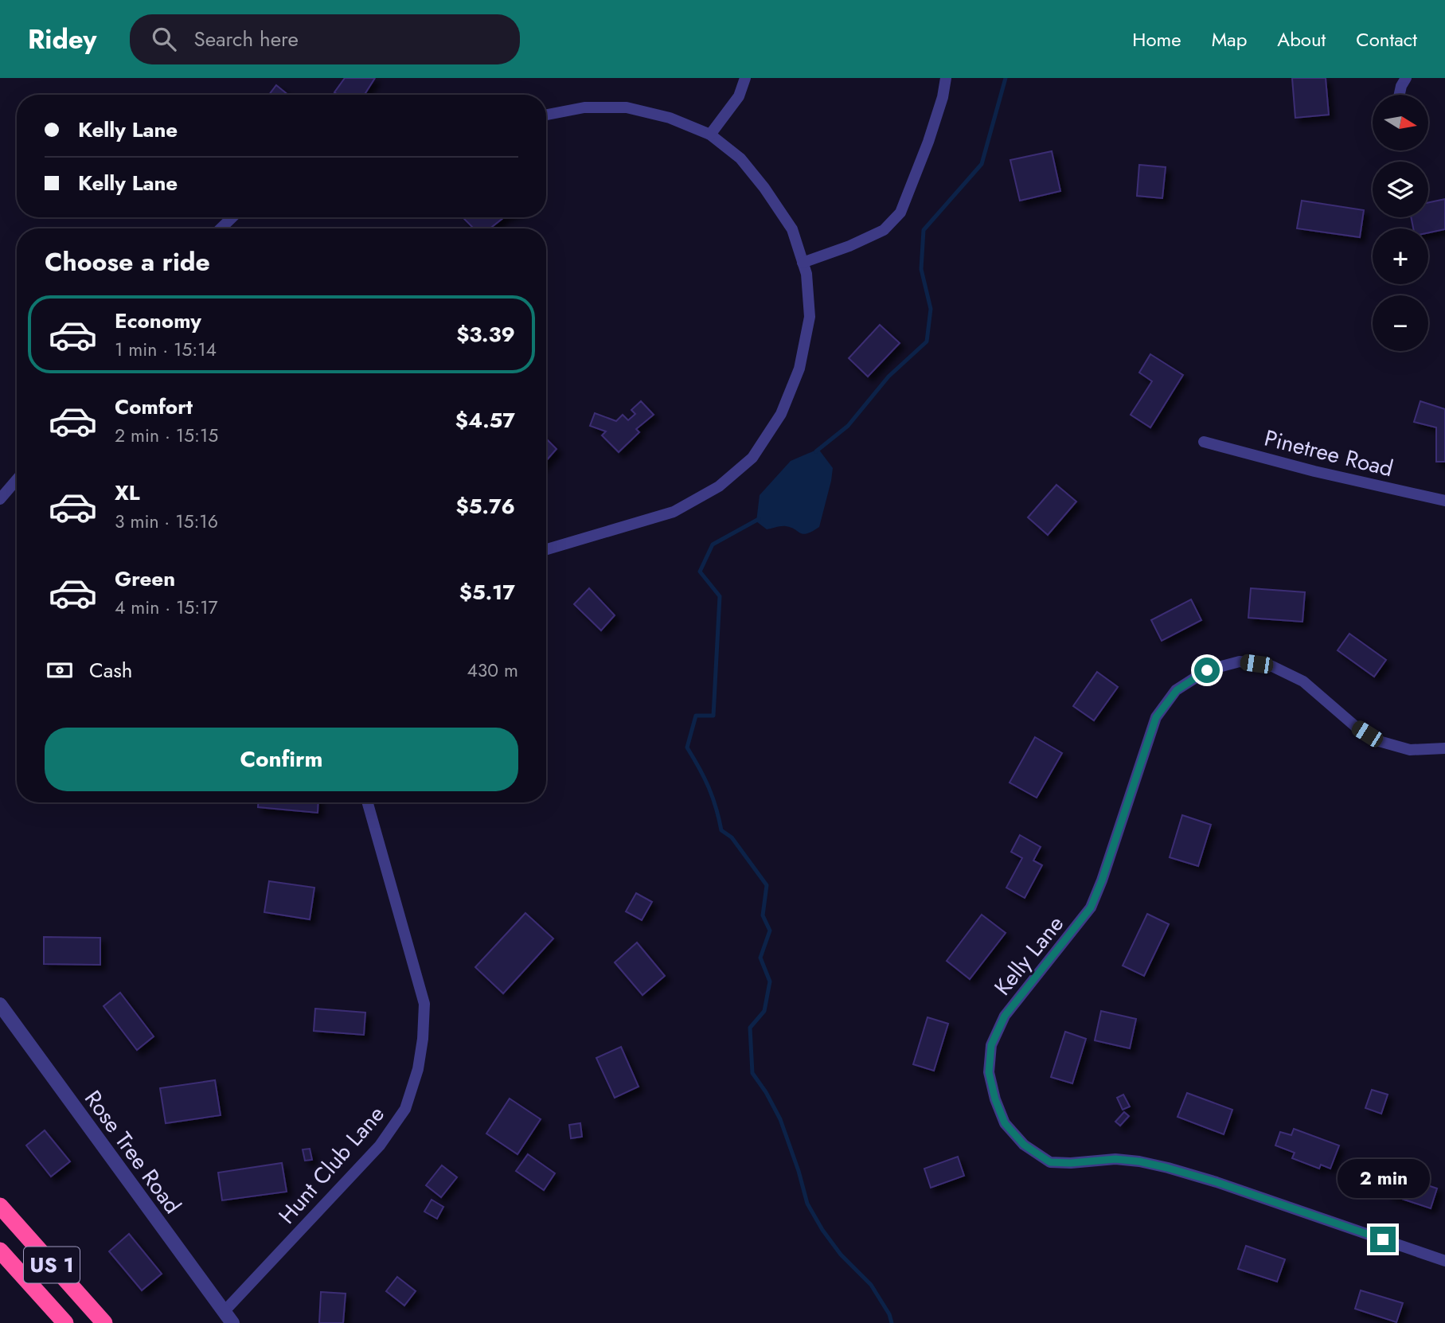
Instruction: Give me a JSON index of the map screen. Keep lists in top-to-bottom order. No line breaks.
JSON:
{"streets":{"highway":["US 1"],"street":["Pinetree Road","Kelly Lane","Rose Tree Road","Hunt Club Lane"]},"crossings":[["Rose Tree Road","Hunt Club Lane"]],"north":"right","page":{"header":"Ridey","search":"Search here","nav":["Home","Map","About","Contact"],"map_buttons":["+","−"],"banner":["Kelly Lane","Kelly Lane"],"heading":"Choose a ride","list":[{"name":"Economy","note":"1 min · 15:14","value":"$3.39"},{"name":"Comfort","note":"2 min · 15:15","value":"$4.57"},{"name":"XL","note":"3 min · 15:16","value":"$5.76"},{"name":"Green","note":"4 min · 15:17","value":"$5.17"}],"pay":["Cash","430 m"],"buttons":"Confirm","bubble":"2 min"}}
